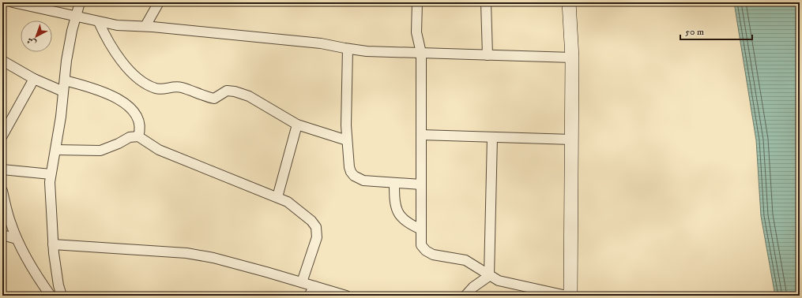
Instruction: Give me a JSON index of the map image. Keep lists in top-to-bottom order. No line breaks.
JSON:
{"scale_bar":"50 m","north":"bottom left"}
